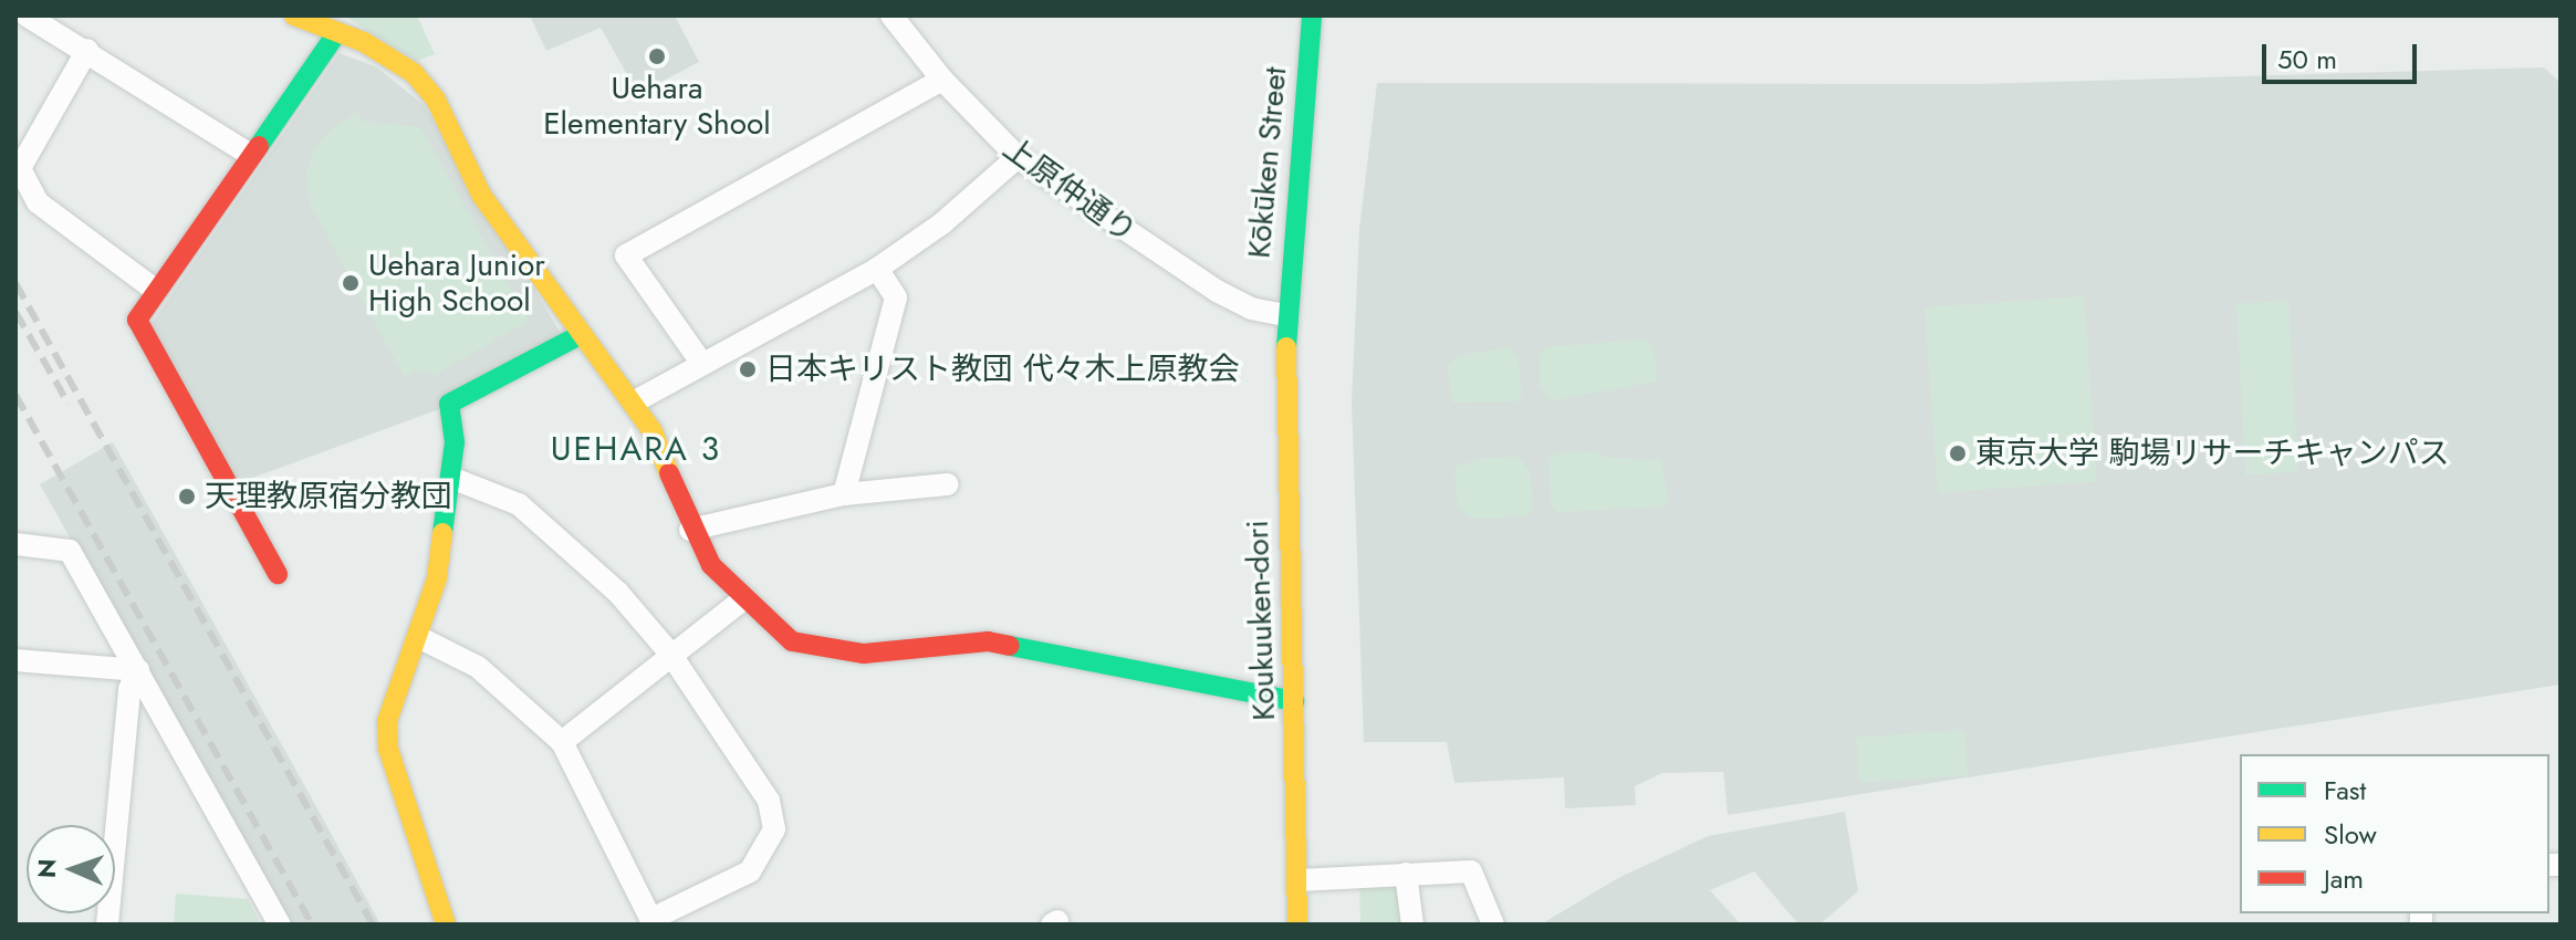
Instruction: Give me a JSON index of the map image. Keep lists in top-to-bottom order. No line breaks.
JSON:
{"streets":{"street":["Kōkūken Street","上原仲通り","Koukuuken-dori"]},"crossings":[["Kōkūken Street","上原仲通り"],["Kōkūken Street","Koukuuken-dori"],["上原仲通り","Koukuuken-dori"]],"districts":["UEHARA 3"],"places":["Uehara Elementary Shool","Uehara Junior High School","日本キリスト教団 代々木上原教会","東京大学 駒場リサーチキャンパス","天理教原宿分教団"],"legend":["Fast","Slow","Jam"],"scale_bar":"50 m","north":"left"}
